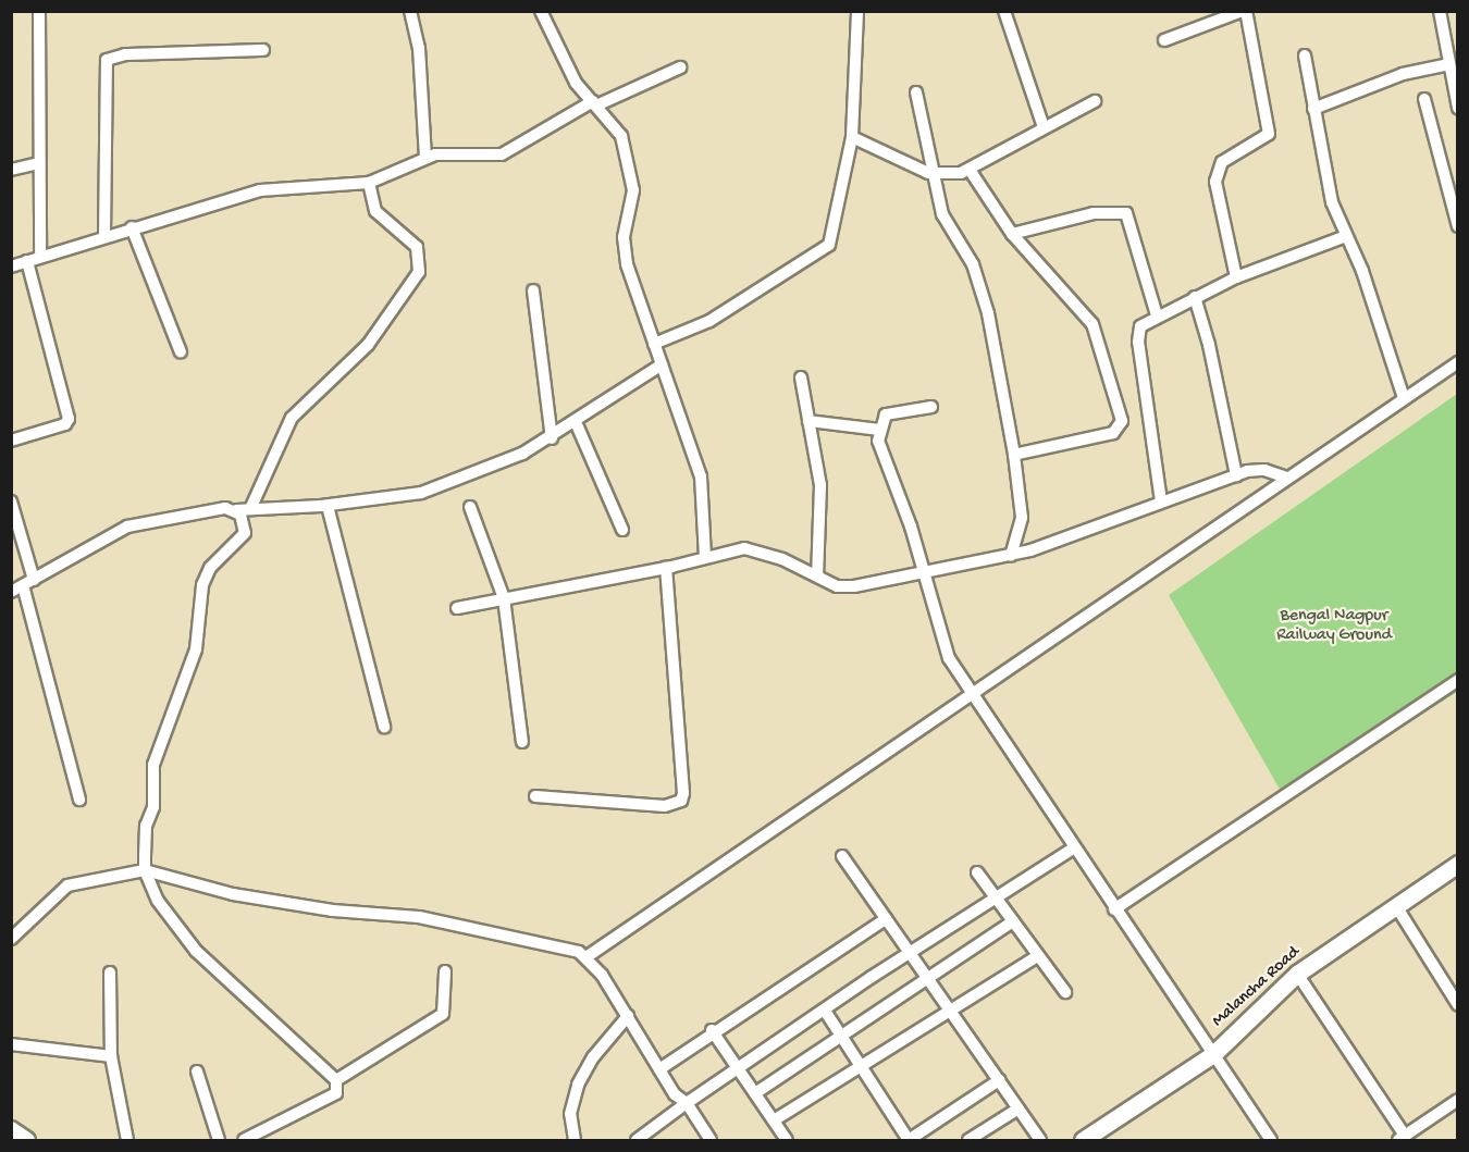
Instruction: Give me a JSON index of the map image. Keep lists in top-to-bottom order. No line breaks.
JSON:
{"streets":{"main road":["Malancha Road"]},"parks":["Bengal Nagpur Railway Ground"]}
